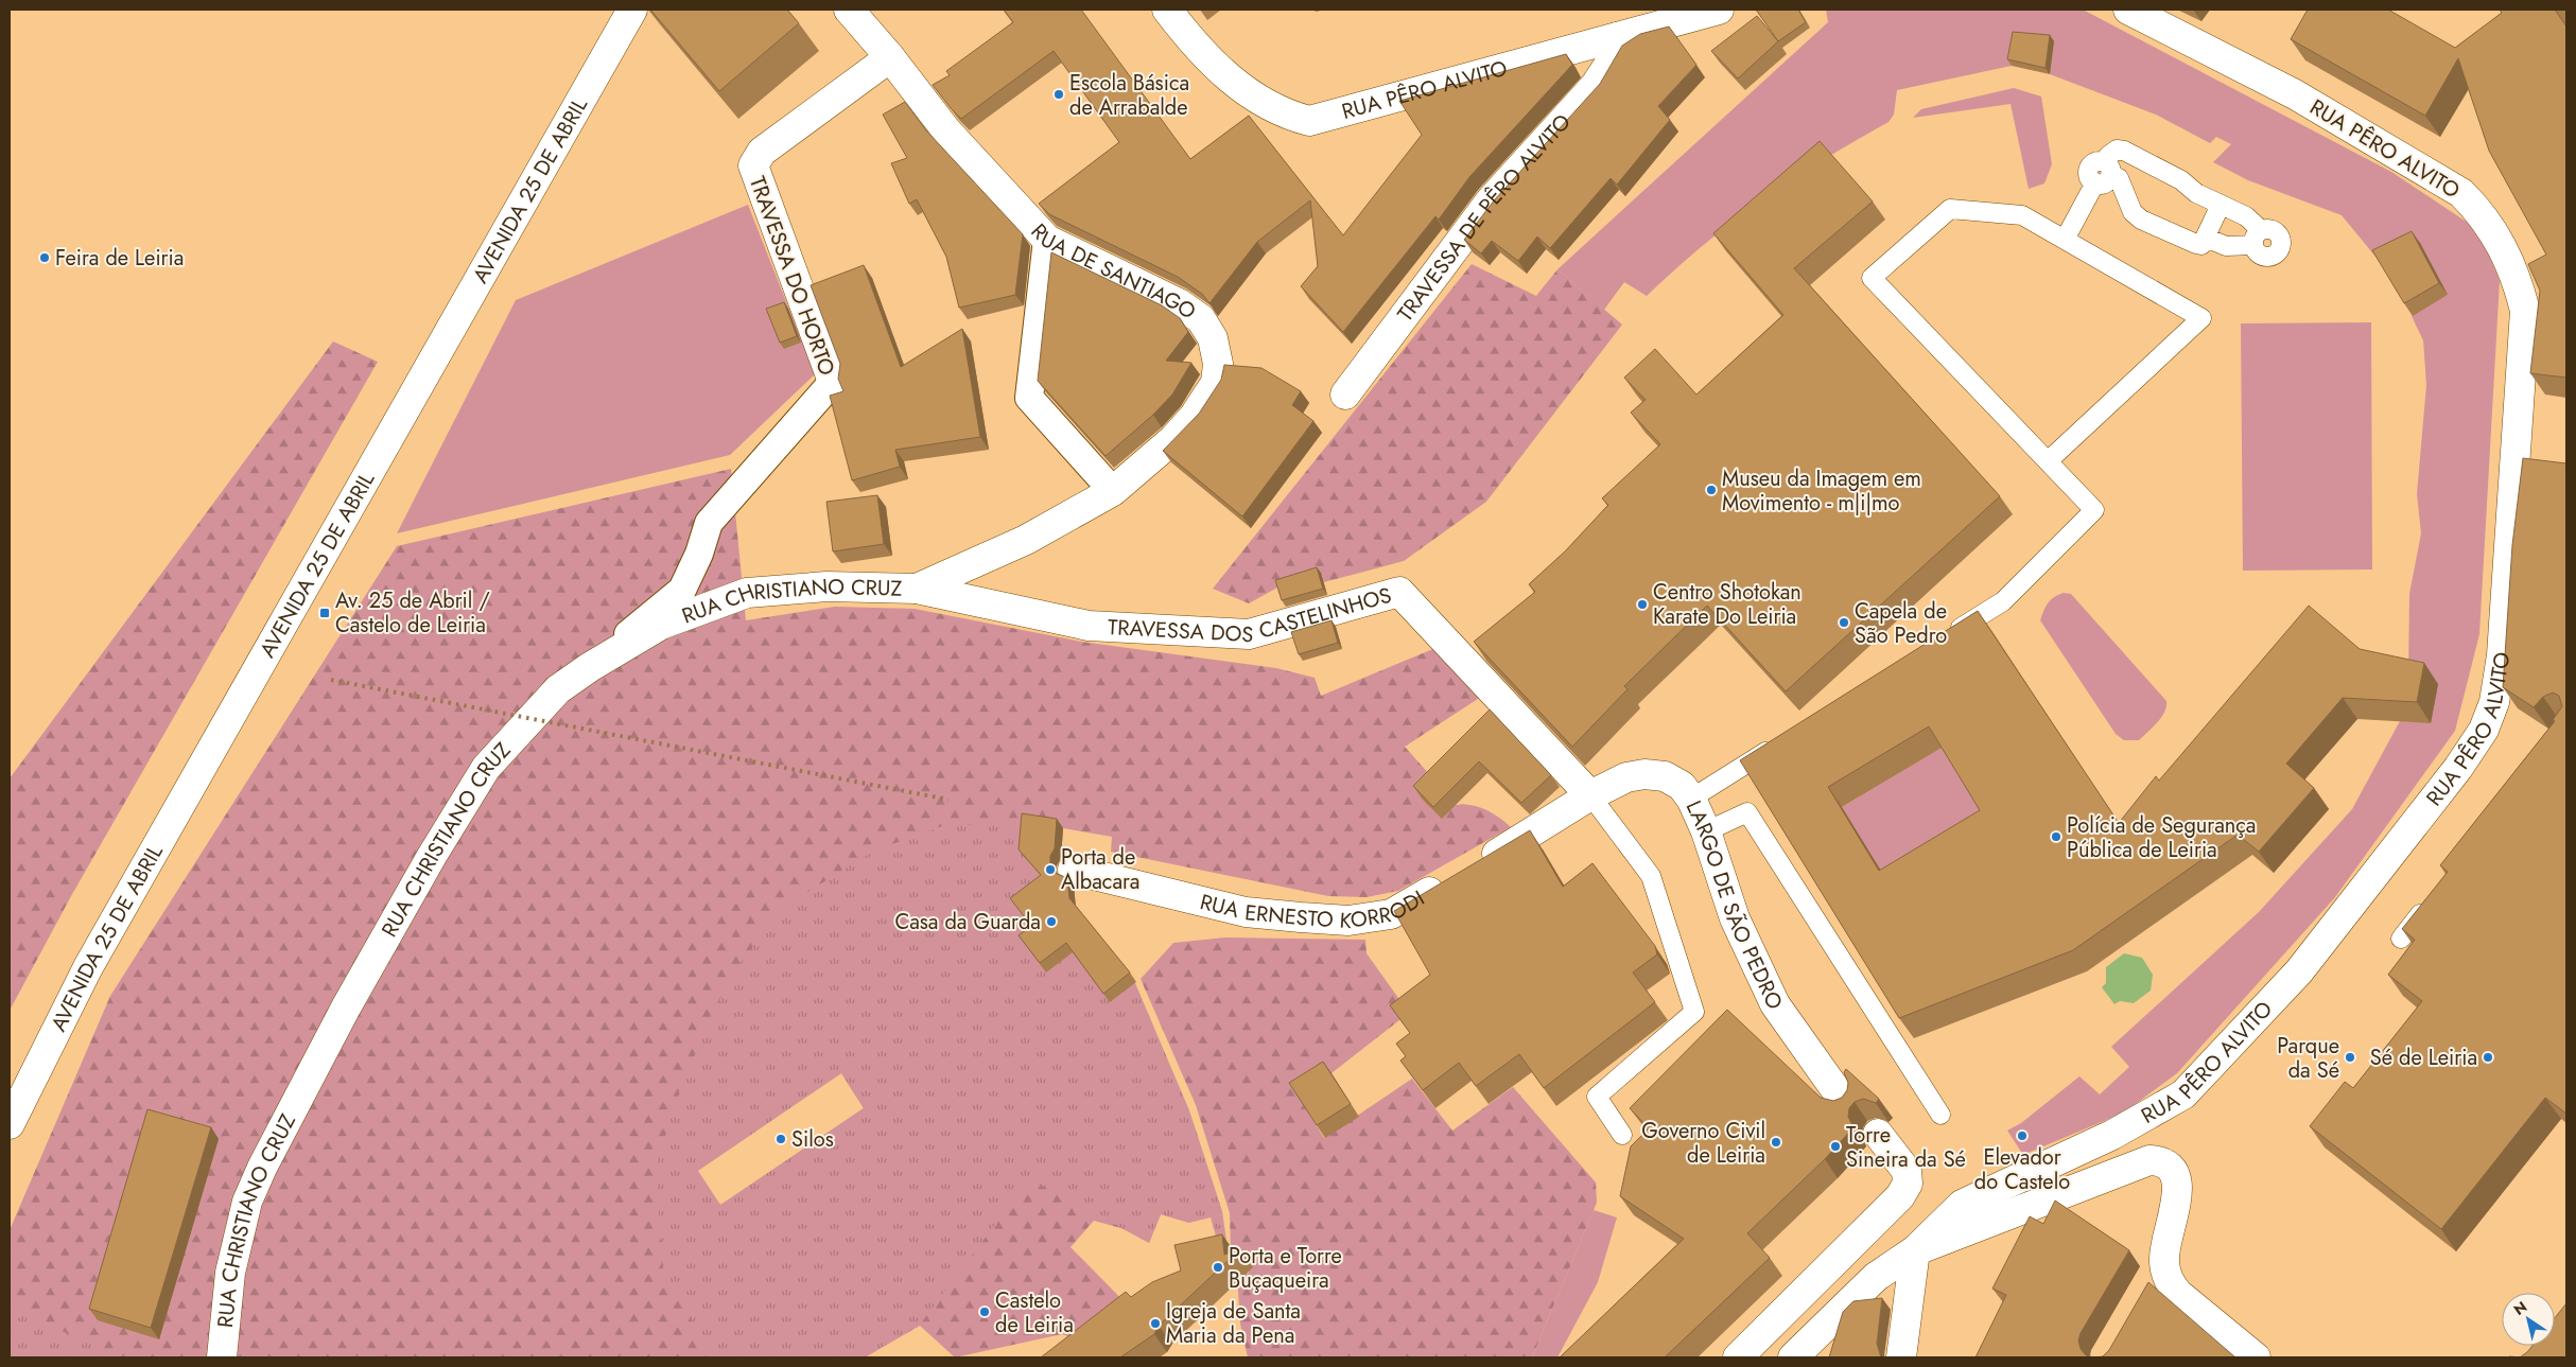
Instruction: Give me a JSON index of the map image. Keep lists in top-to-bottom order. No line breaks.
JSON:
{"streets":{"street":["RUA PÊRO ALVITO","AVENIDA 25 DE ABRIL","TRAVESSA DE PÊRO ALVITO","RUA DE SANTIAGO","TRAVESSA DO HORTO","RUA CHRISTIANO CRUZ","TRAVESSA DOS CASTELINHOS","RUA ERNESTO KORRODI","LARGO DE SÃO PEDRO"]},"crossings":[["RUA PÊRO ALVITO","TRAVESSA DE PÊRO ALVITO"],["RUA DE SANTIAGO","TRAVESSA DO HORTO"],["RUA DE SANTIAGO","RUA CHRISTIANO CRUZ"],["RUA DE SANTIAGO","TRAVESSA DOS CASTELINHOS"],["TRAVESSA DO HORTO","RUA CHRISTIANO CRUZ"],["RUA CHRISTIANO CRUZ","TRAVESSA DOS CASTELINHOS"],["TRAVESSA DOS CASTELINHOS","RUA ERNESTO KORRODI"],["TRAVESSA DOS CASTELINHOS","LARGO DE SÃO PEDRO"],["RUA ERNESTO KORRODI","LARGO DE SÃO PEDRO"]],"places":{"other":["Escola Básica de Arrabalde","Feira de Leiria","Museu da Imagem em Movimento - m|i|mo","Centro Shotokan Karate Do Leiria","Capela de São Pedro","Polícia de Segurança Pública de Leiria","Porta de Albacara","Casa da Guarda","Parque da Sé","Sé de Leiria","Elevador do Castelo","Silos","Governo Civil de Leiria","Torre Sineira da Sé","Porta e Torre Buçaqueira","Castelo de Leiria","Igreja de Santa Maria da Pena"],"transit":["Av. 25 de Abril / Castelo de Leiria"]},"north":"top left"}
